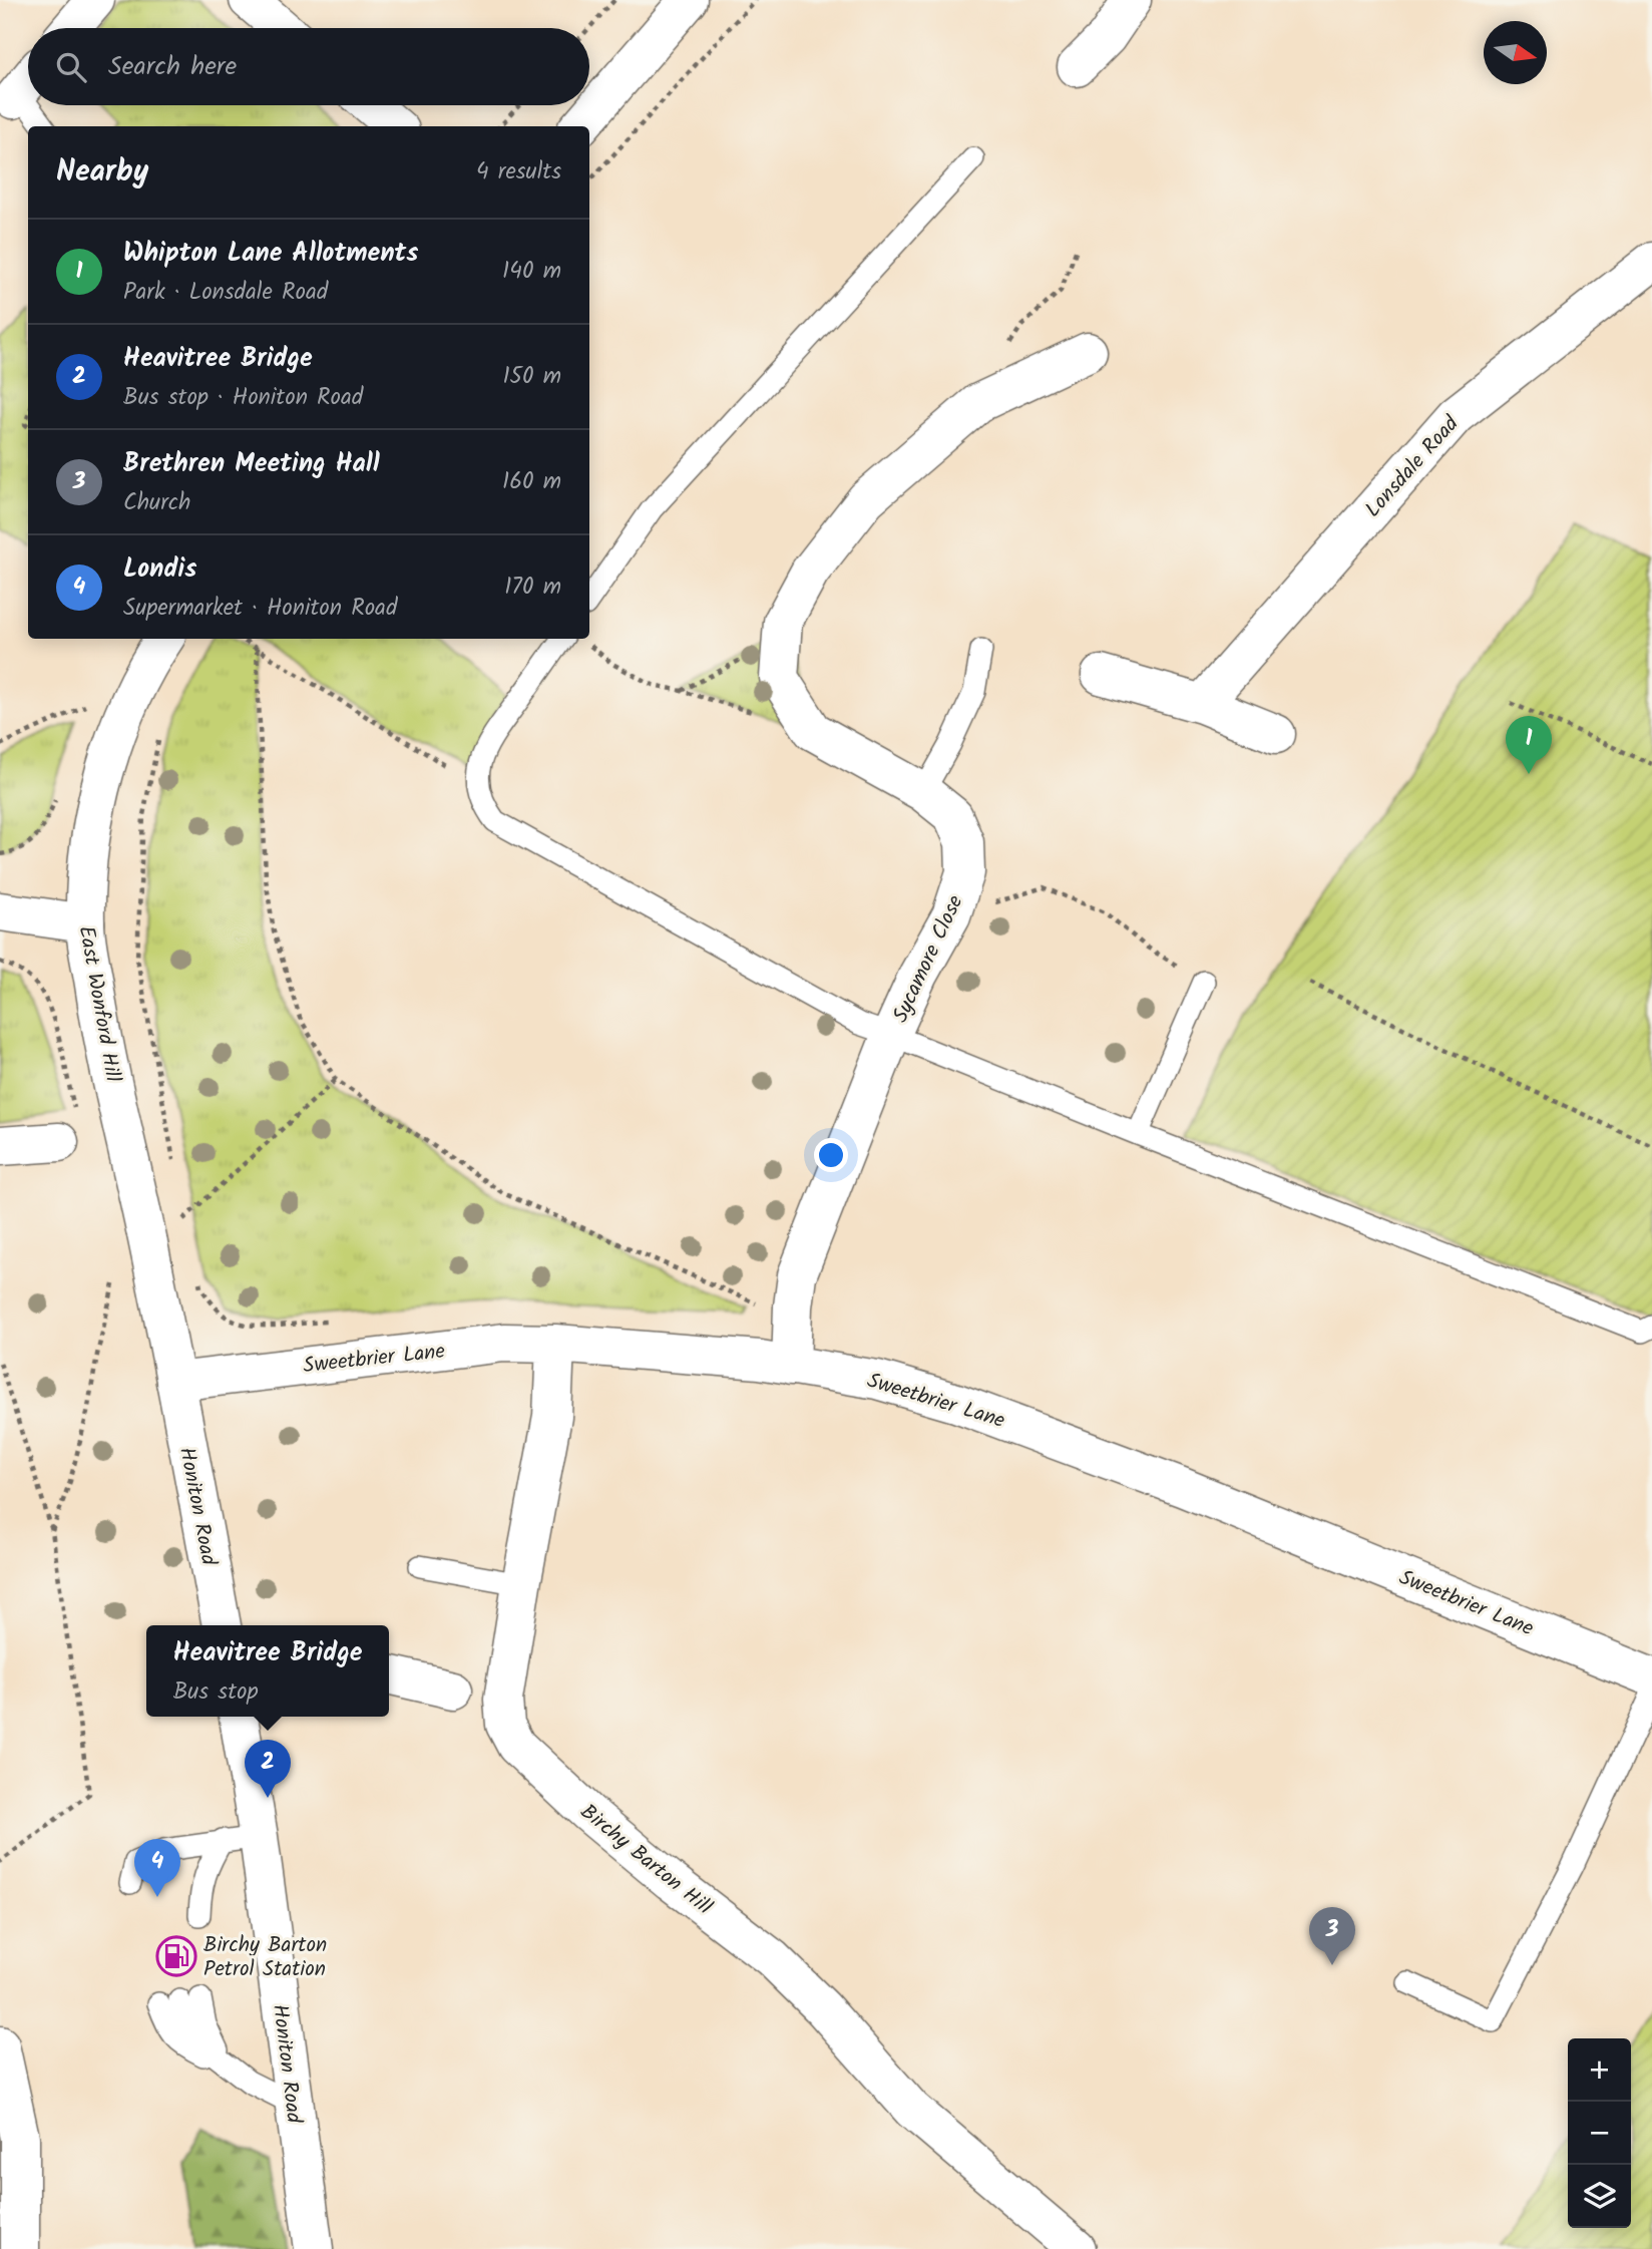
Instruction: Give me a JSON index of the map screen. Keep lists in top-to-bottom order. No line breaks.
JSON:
{"streets":{"street":["Lonsdale Road","Sycamore Close","East Wonford Hill","Sweetbrier Lane","Honiton Road","Birchy Barton Hill"]},"crossings":[["Sycamore Close","Sweetbrier Lane"],["East Wonford Hill","Sweetbrier Lane"],["East Wonford Hill","Honiton Road"],["Sweetbrier Lane","Honiton Road"],["Sweetbrier Lane","Birchy Barton Hill"]],"places":{"fuel station":["Birchy Barton Petrol Station"]},"north":"right","page":{"search":"Search here","heading":["Nearby","4 results"],"list":[{"mark":"1","name":"Whipton Lane Allotments","note":"Park · Lonsdale Road","value":"140 m"},{"mark":"2","name":"Heavitree Bridge","note":"Bus stop · Honiton Road","value":"150 m"},{"mark":"3","name":"Brethren Meeting Hall","note":"Church","value":"160 m"},{"mark":"4","name":"Londis","note":"Supermarket · Honiton Road","value":"170 m"}],"pins":["1","2","4","3"],"popup":["Heavitree Bridge","Bus stop"],"map_buttons":["+","−"]}}
